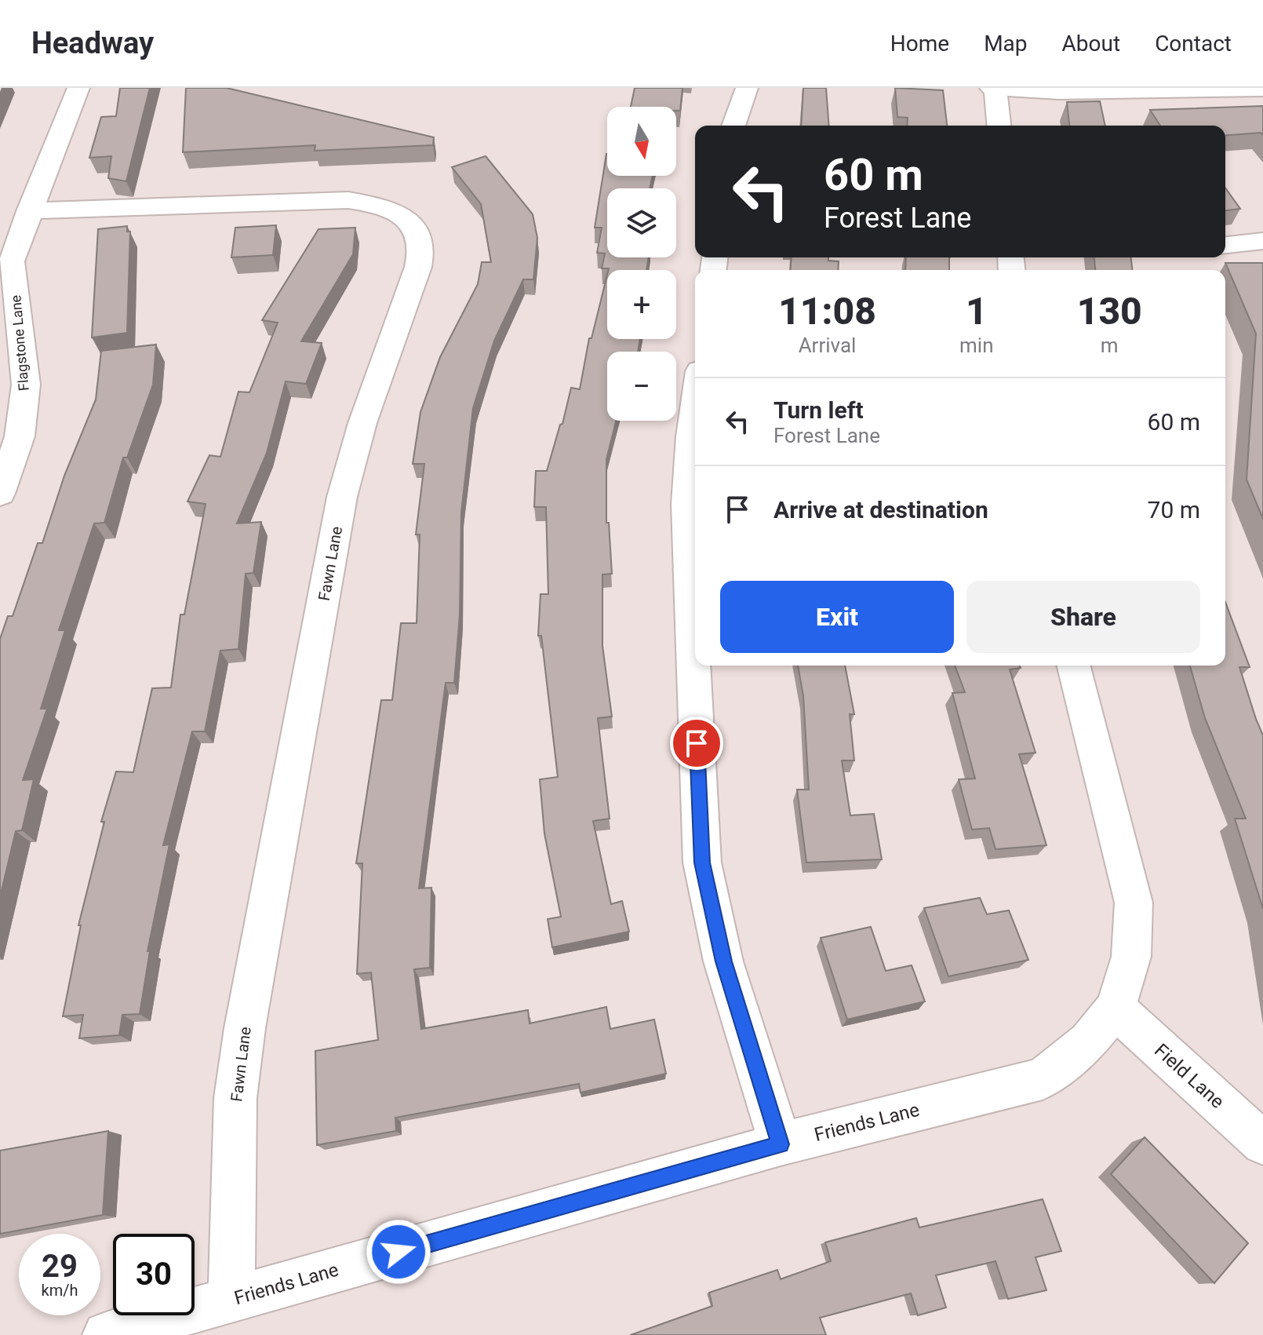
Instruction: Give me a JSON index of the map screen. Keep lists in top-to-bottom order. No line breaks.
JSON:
{"streets":{"street":["Flagstone Lane","Fawn Lane","Field Lane","Friends Lane"]},"crossings":[["Flagstone Lane","Fawn Lane"],["Fawn Lane","Friends Lane"],["Field Lane","Friends Lane"]],"north":"bottom","page":{"header":"Headway","nav":["Home","Map","About","Contact"],"map_buttons":["+","−"],"turn":["60 m","Forest Lane"],"eta":["11:08","Arrival","1","min","130","m"],"list":[{"name":"Turn left","note":"Forest Lane","value":"60 m"},{"name":"Arrive at destination","value":"70 m"}],"buttons":["Exit","Share"],"speed":"29 km/h","limit":"30"}}
